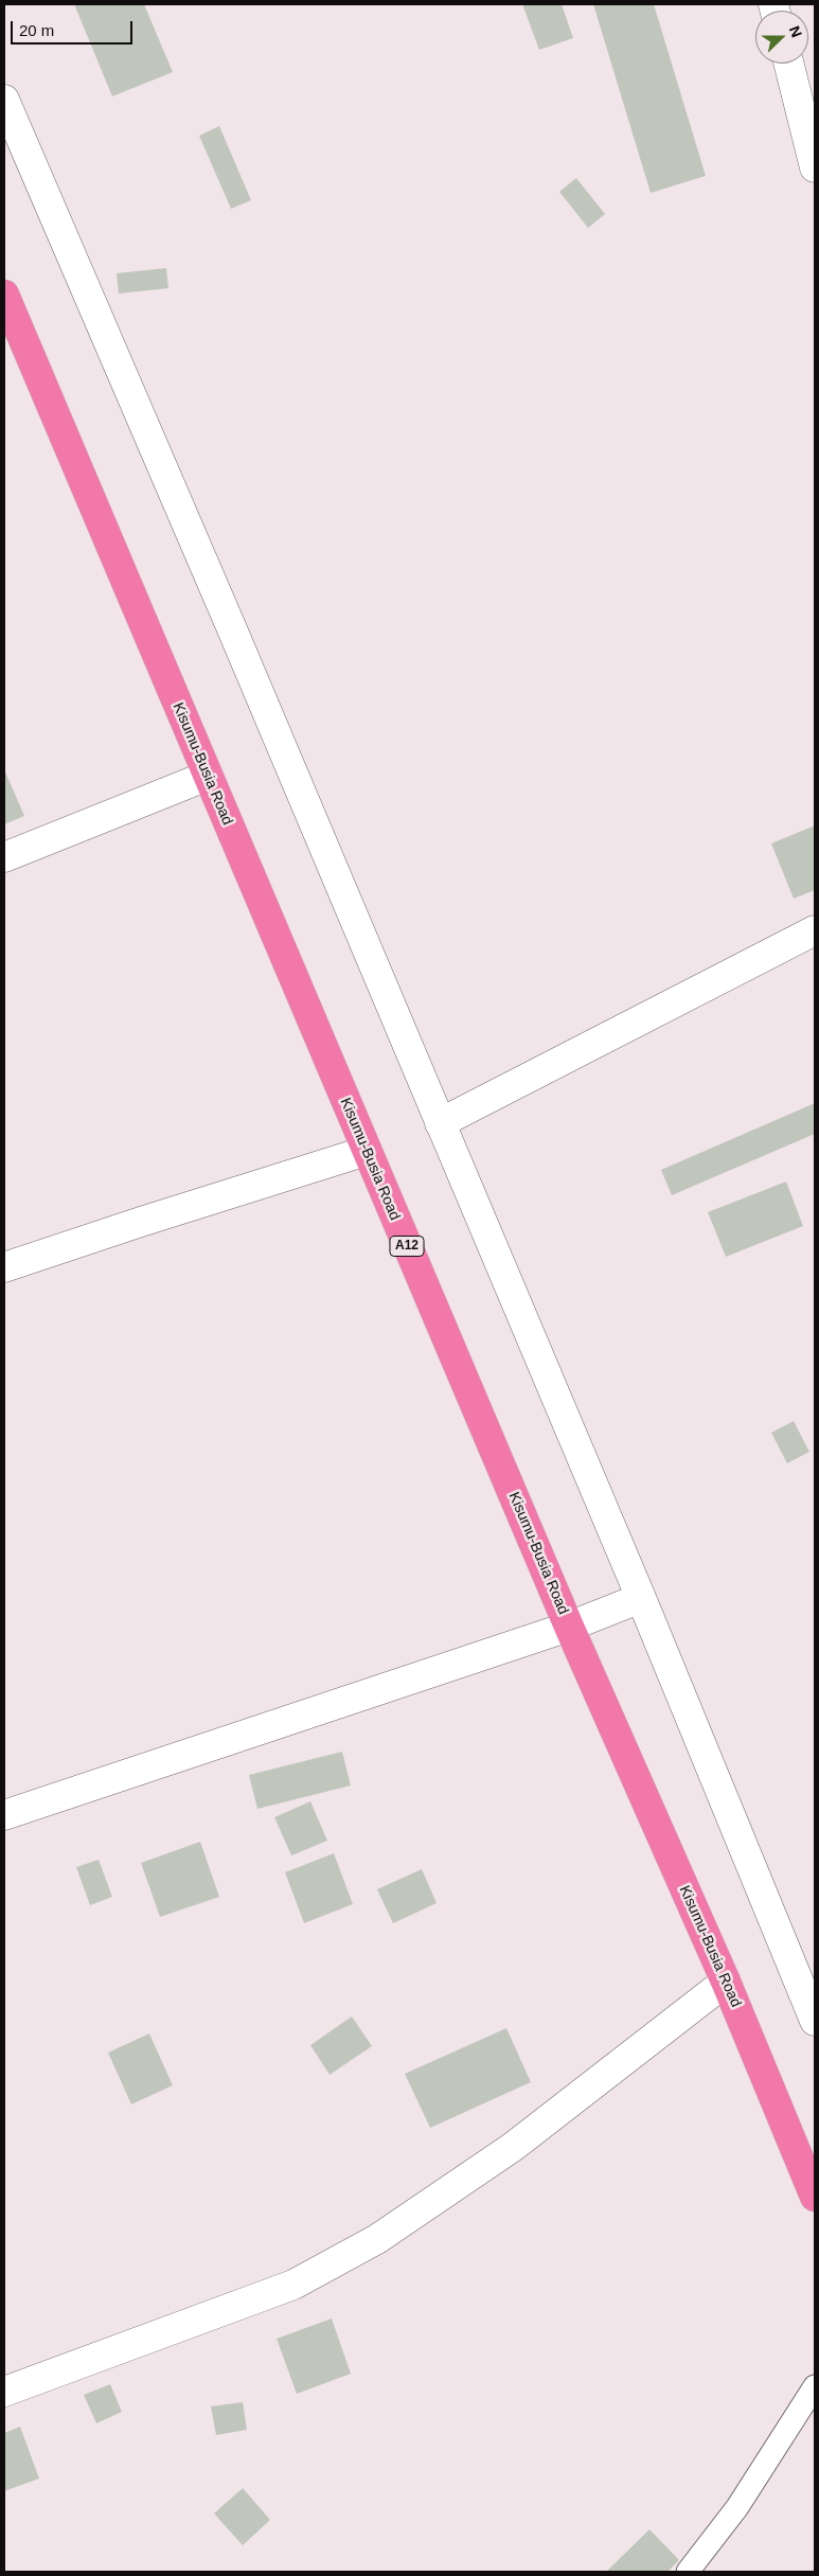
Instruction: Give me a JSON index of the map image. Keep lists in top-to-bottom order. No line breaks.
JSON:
{"streets":{"highway":["Kisumu-Busia Road","A12"]},"scale_bar":"20 m","north":"right"}
